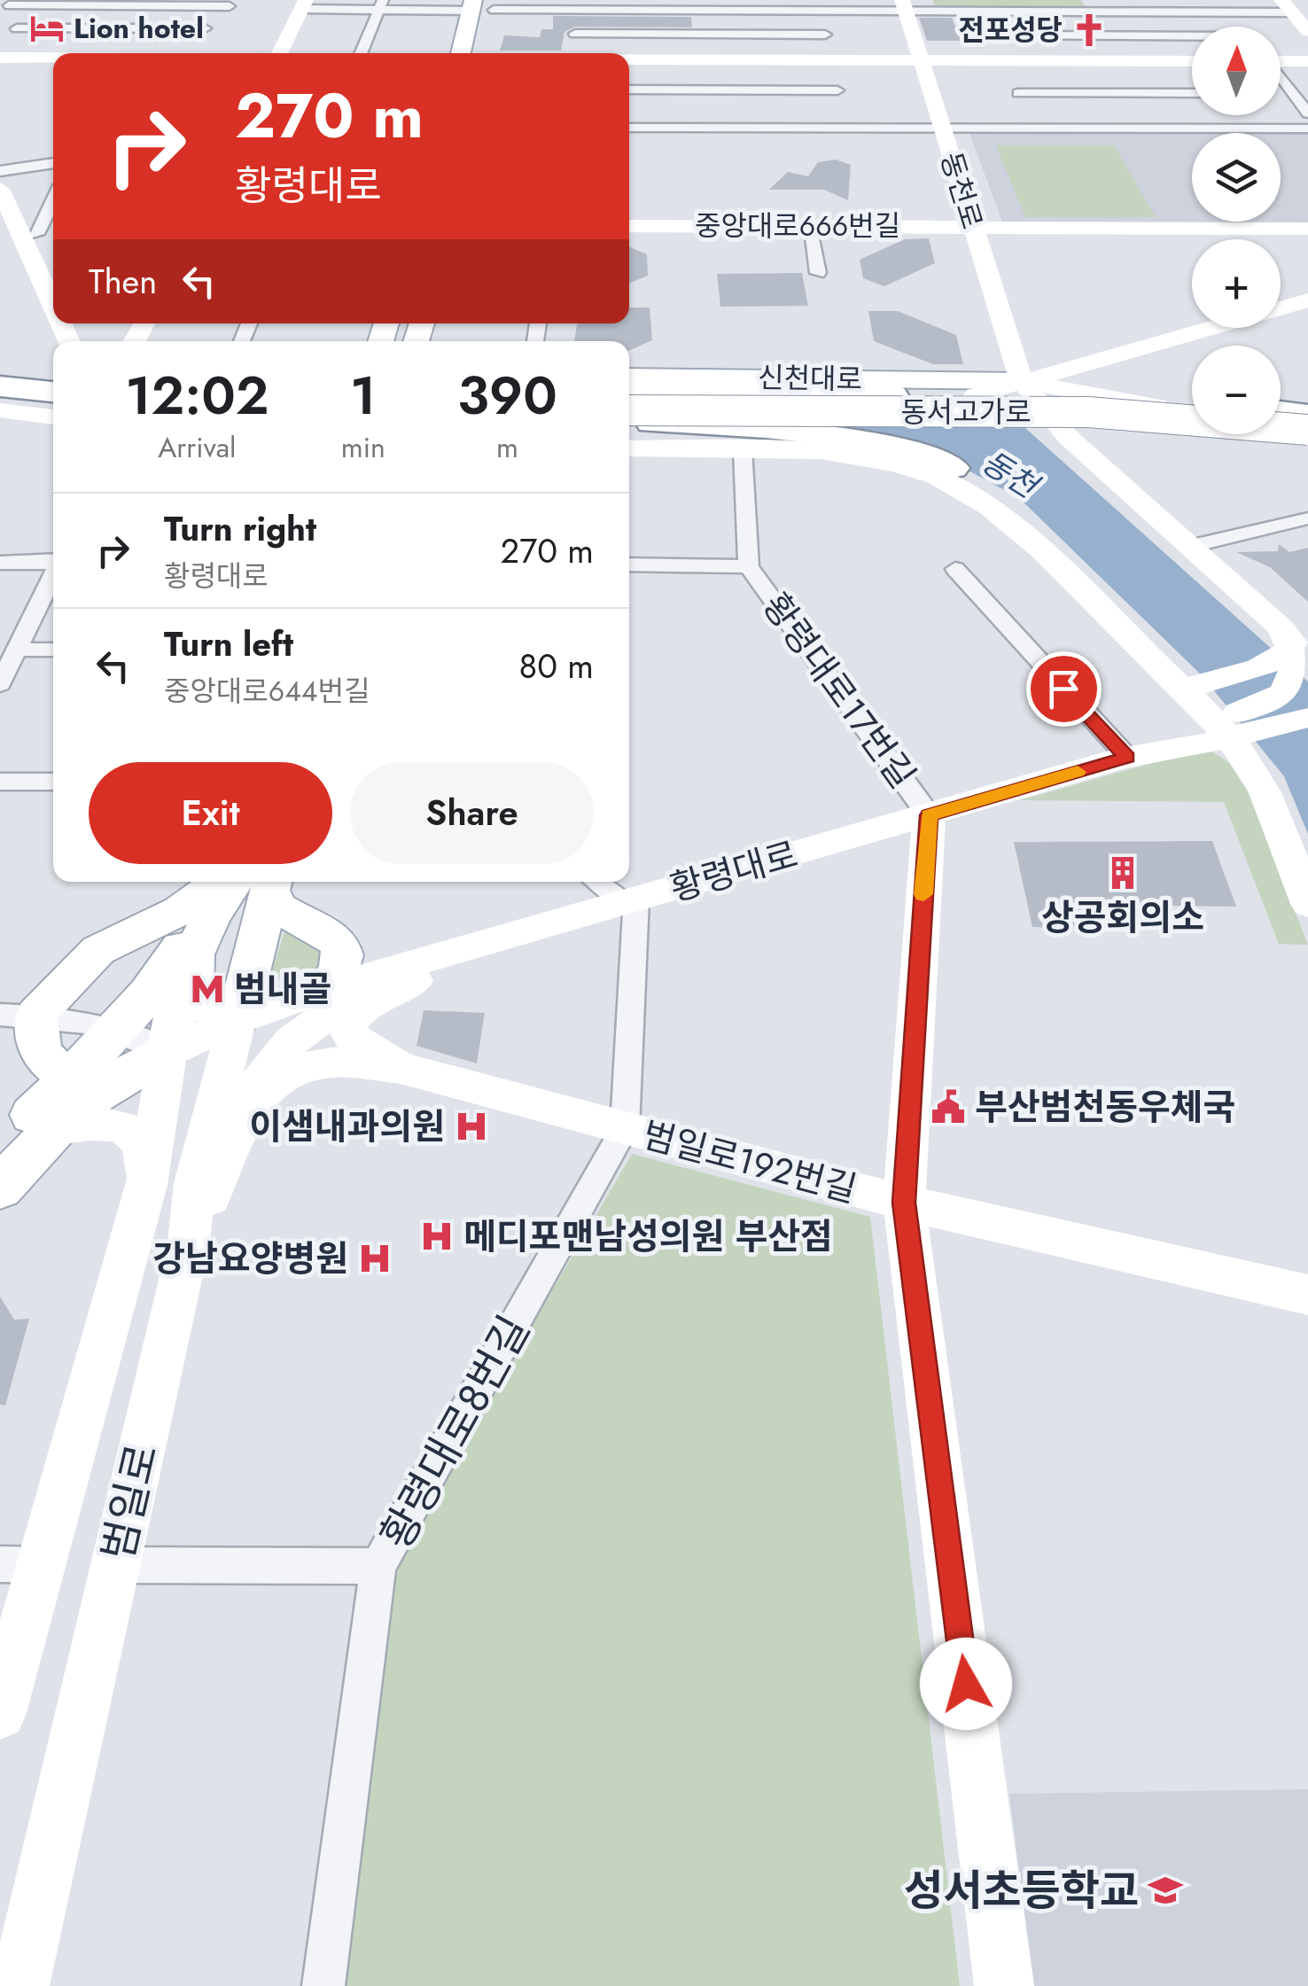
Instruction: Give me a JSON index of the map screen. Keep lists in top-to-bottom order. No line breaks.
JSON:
{"streets":{"highway":["동서고가로"],"main road":["신천대로"],"street":["동천로","중앙대로666번길","황령대로17번길","황령대로","범일로192번길","황령대로8번길","범일로"]},"crossings":[["동천로","중앙대로666번길"],["동천로","신천대로"],["황령대로17번길","황령대로"],["황령대로","황령대로8번길"],["황령대로","범일로"],["범일로192번길","황령대로8번길"]],"water":["동천"],"places":{"hotel":["Lion hotel"],"church":["전포성당"],"building":["상공회의소"],"metro station":["범내골"],"public building":["부산범천동우체국"],"hospital":["이샘내과의원","메디포맨남성의원 부산점","강남요양병원"],"school or university":["성서초등학교"]},"north":"top","page":{"map_buttons":["+","−"],"turn":["270 m","황령대로"],"then":"Then","eta":["12:02","Arrival","1","min","390","m"],"list":[{"name":"Turn right","note":"황령대로","value":"270 m"},{"name":"Turn left","note":"중앙대로644번길","value":"80 m"}],"buttons":["Exit","Share"]}}
